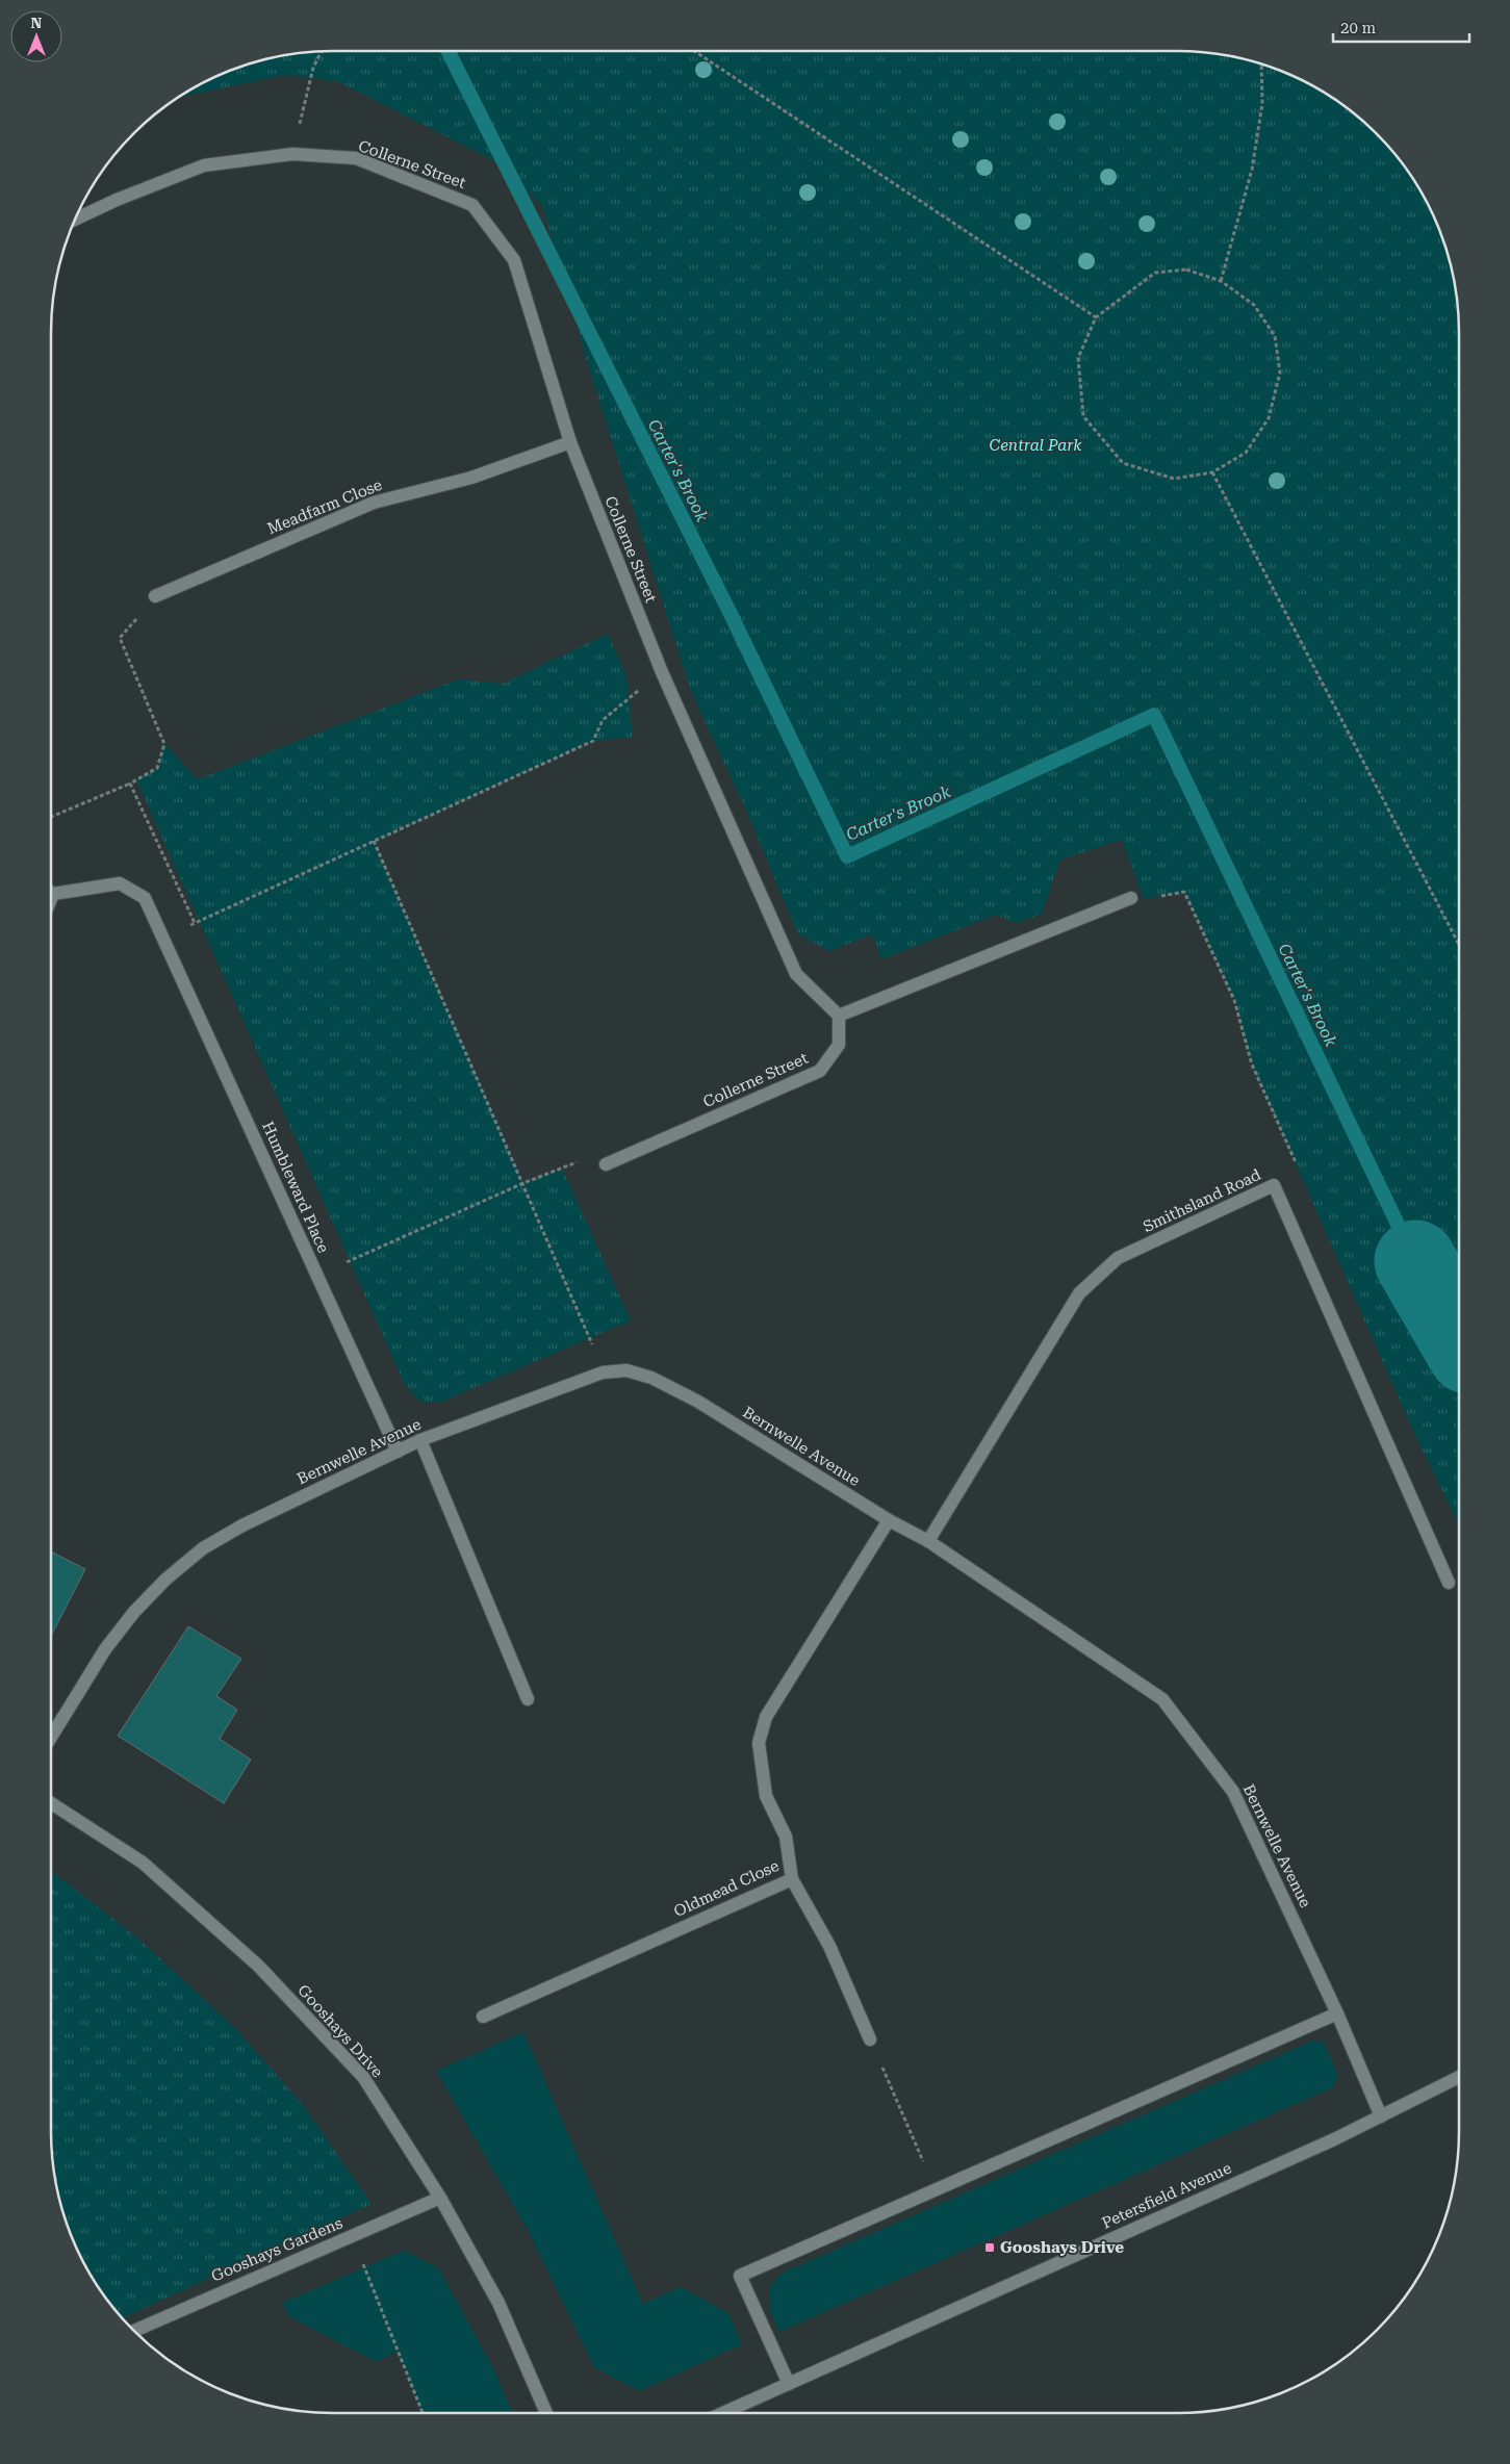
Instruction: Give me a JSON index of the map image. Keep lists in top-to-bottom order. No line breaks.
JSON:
{"streets":{"street":["Collerne Street","Meadfarm Close","Humbleward Place","Smithsland Road","Bernwelle Avenue","Oldmead Close","Gooshays Drive","Petersfield Avenue","Gooshays Gardens"]},"crossings":[["Collerne Street","Meadfarm Close"],["Humbleward Place","Bernwelle Avenue"],["Smithsland Road","Bernwelle Avenue"],["Bernwelle Avenue","Oldmead Close"],["Bernwelle Avenue","Petersfield Avenue"],["Gooshays Drive","Gooshays Gardens"]],"water":["Carter's Brook"],"parks":["Central Park"],"places":{"transit":["Gooshays Drive"]},"scale_bar":"20 m","north":"top"}
